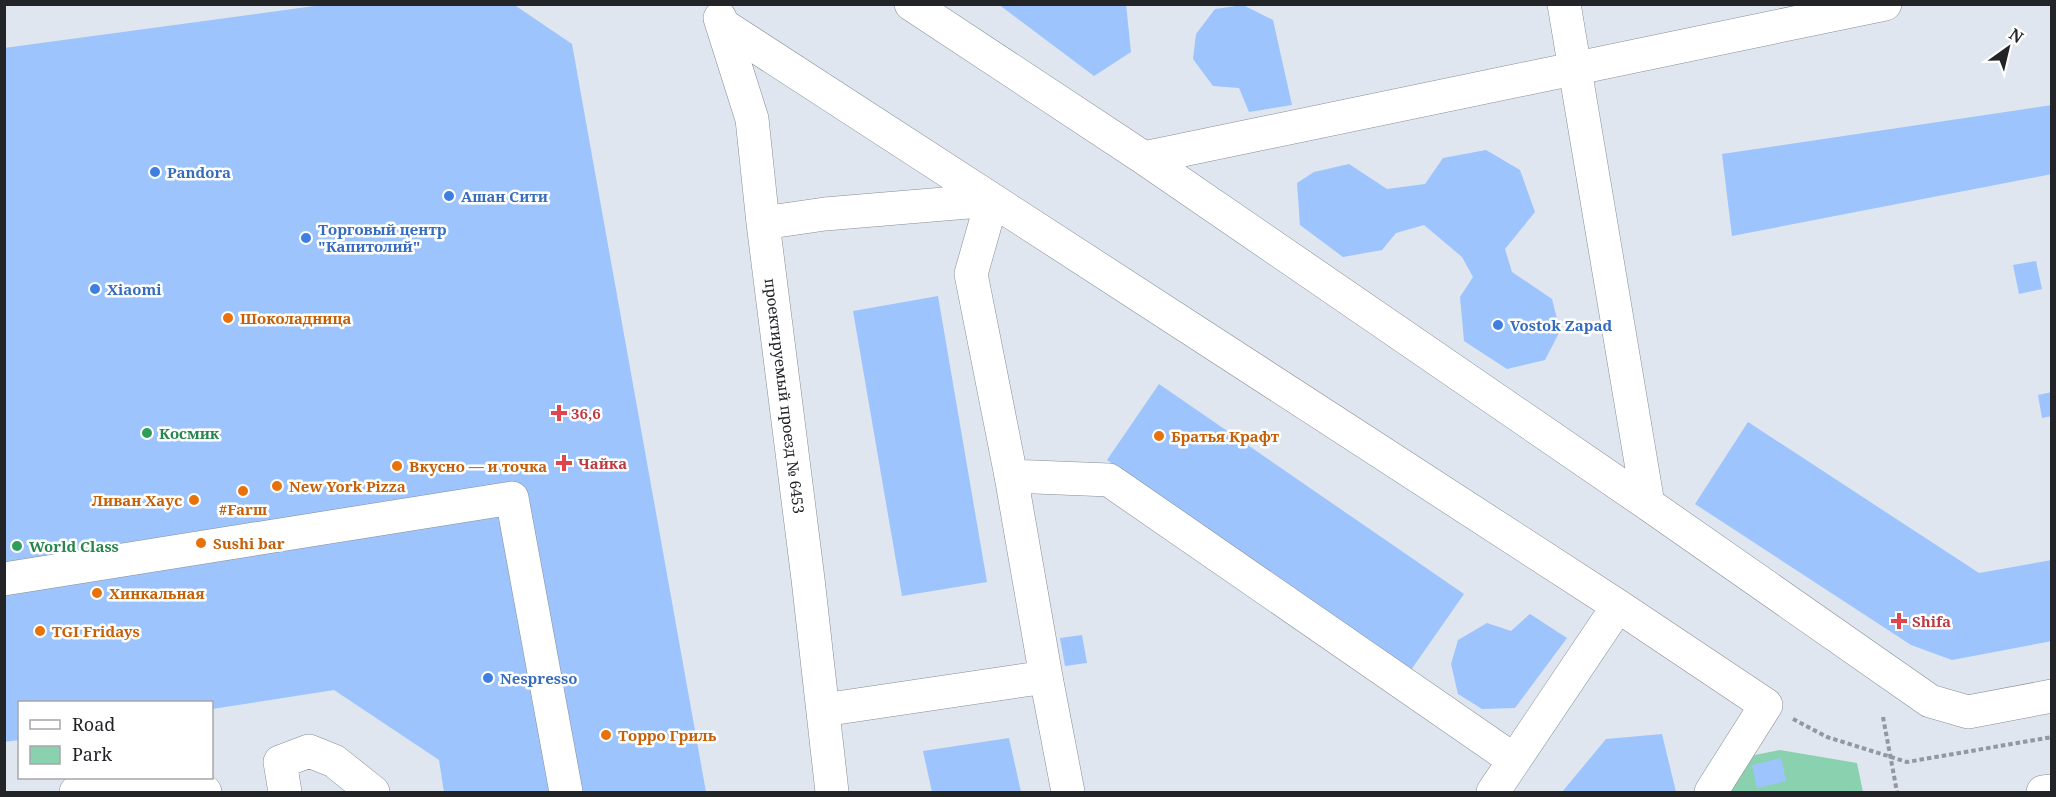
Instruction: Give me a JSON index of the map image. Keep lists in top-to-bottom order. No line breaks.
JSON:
{"streets":{"street":["проектируемый проезд № 6453"]},"places":{"other":["Pandora","Ашан Сити","Торговый центр \"Капитолий\"","Xiaomi","Шоколадница","Vostok Zapad","Космик","Братья Крафт","Вкусно — и точка","New York Pizza","#Farш","Ливан Хаус","Sushi bar","World Class","Хинкальная","TGI Fridays","Nespresso","Торро Гриль"],"health":["36,6","Чайка","Shifa"]},"legend":["Road","Park"],"north":"top right"}
